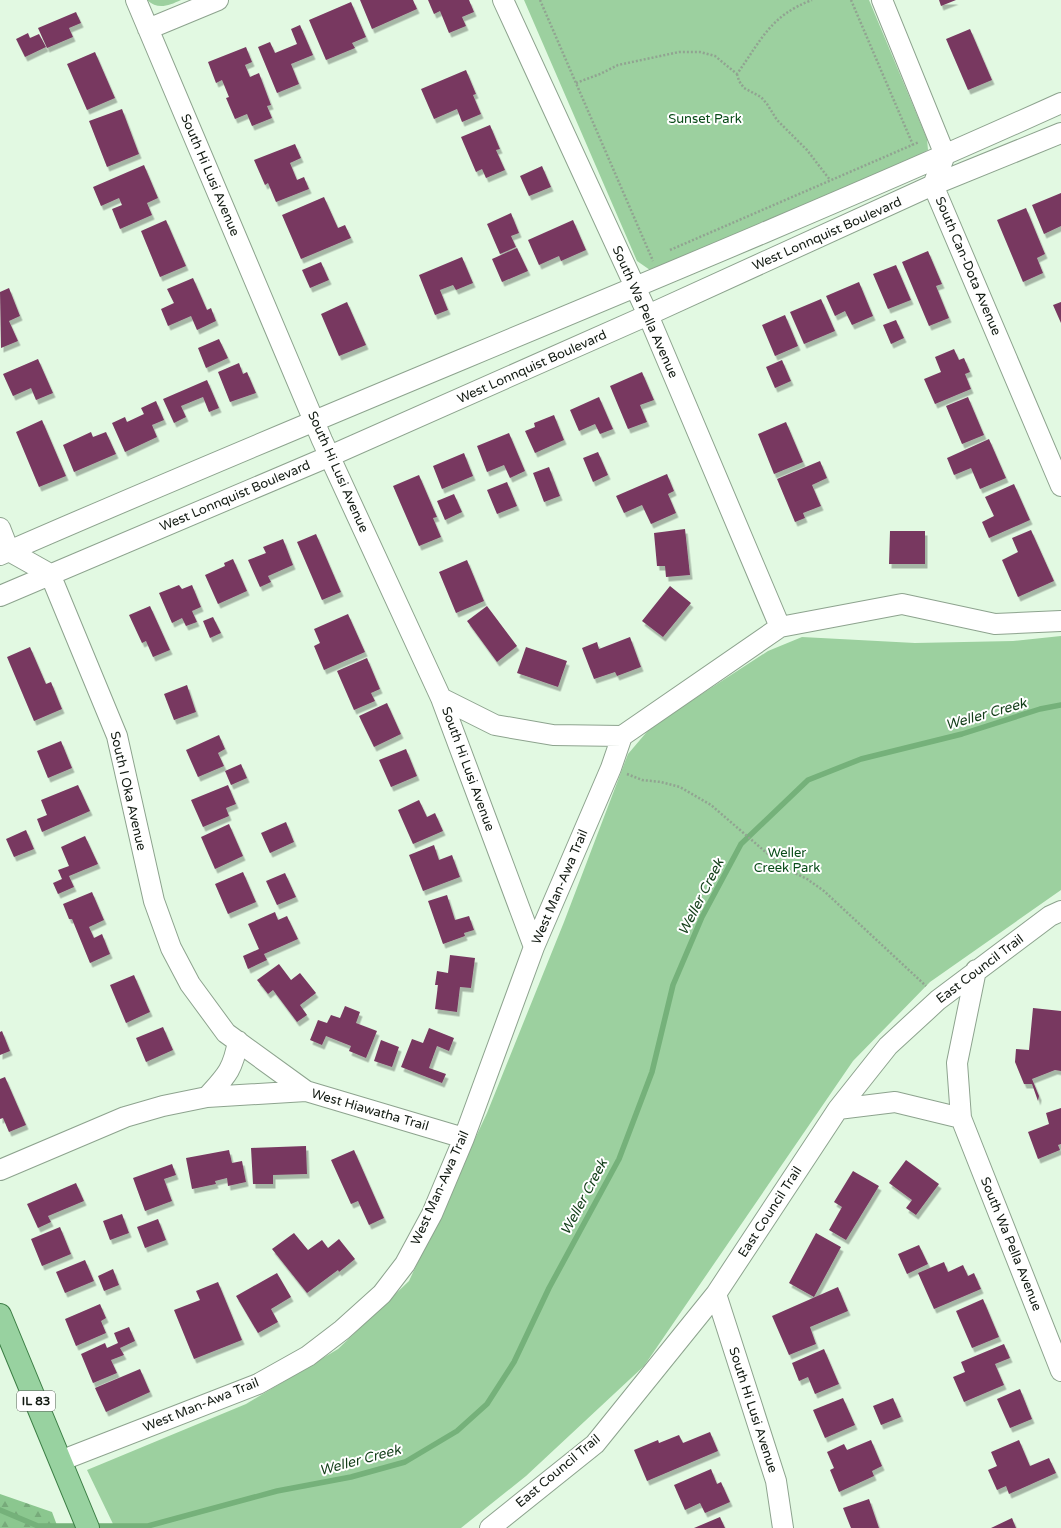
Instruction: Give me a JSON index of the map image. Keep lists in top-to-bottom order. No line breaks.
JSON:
{"streets":{"main road":["IL 83"],"street":["South Hi Lusi Avenue","West Lonnquist Boulevard","South Can-Dota Avenue","South Wa Pella Avenue","South I Oka Avenue","West Man-Awa Trail","East Council Trail","West Hiawatha Trail"]},"crossings":[["South Hi Lusi Avenue","West Lonnquist Boulevard"],["South Hi Lusi Avenue","West Man-Awa Trail"],["South Hi Lusi Avenue","East Council Trail"],["West Lonnquist Boulevard","South Can-Dota Avenue"],["West Lonnquist Boulevard","South Wa Pella Avenue"],["West Lonnquist Boulevard","South I Oka Avenue"],["South Wa Pella Avenue","East Council Trail"],["South I Oka Avenue","West Hiawatha Trail"],["West Man-Awa Trail","West Hiawatha Trail"],["West Man-Awa Trail","IL 83"]],"water":["Weller Creek"],"parks":["Sunset Park","Weller Creek Park"]}
